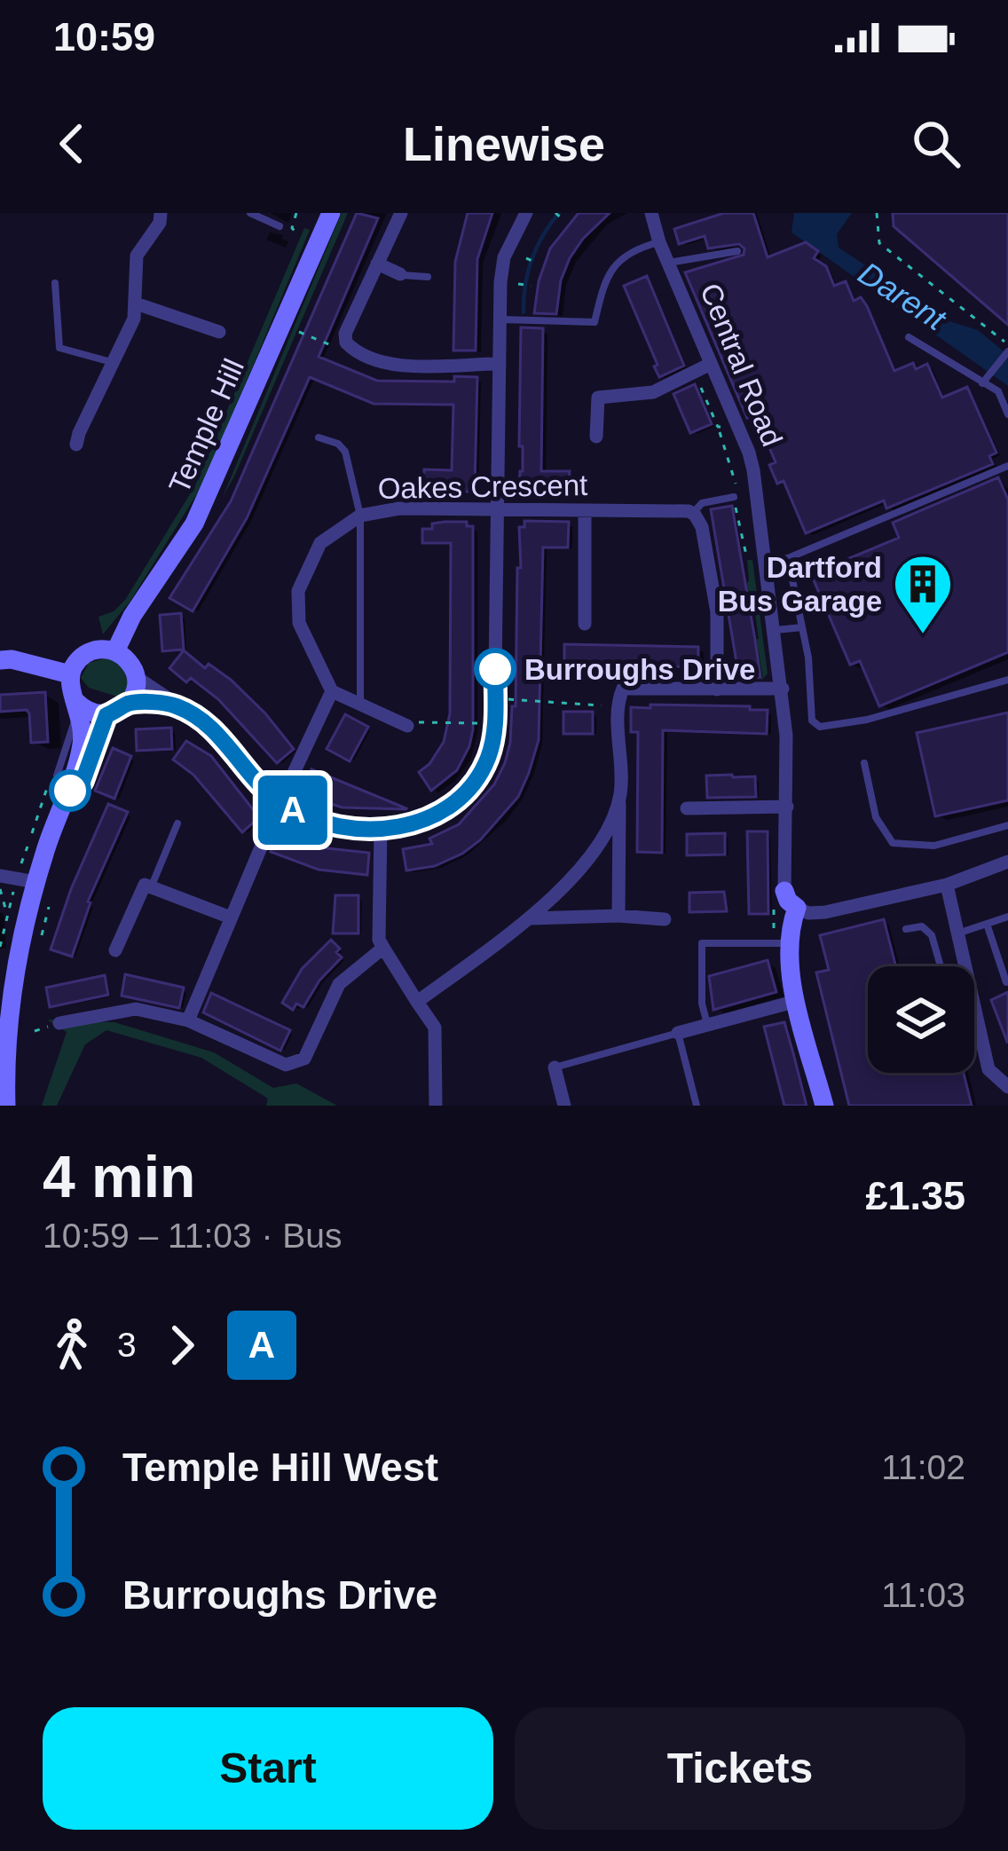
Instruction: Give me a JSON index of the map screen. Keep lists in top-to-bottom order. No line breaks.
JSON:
{"streets":{"street":["Central Road","Temple Hill","Oakes Crescent"]},"water":["Darent"],"places":{"building":["Dartford Bus Garage"],"other":["Burroughs Drive"]},"lines":["bus line A"],"page":{"status":"10:59","header":"Linewise","on_map":"A","heading":["4 min","10:59 – 11:03 · Bus","£1.35"],"legs":["3","A"],"list":[{"name":"Temple Hill West","value":"11:02"},{"name":"Burroughs Drive","value":"11:03"}],"buttons":["Start","Tickets"]}}
